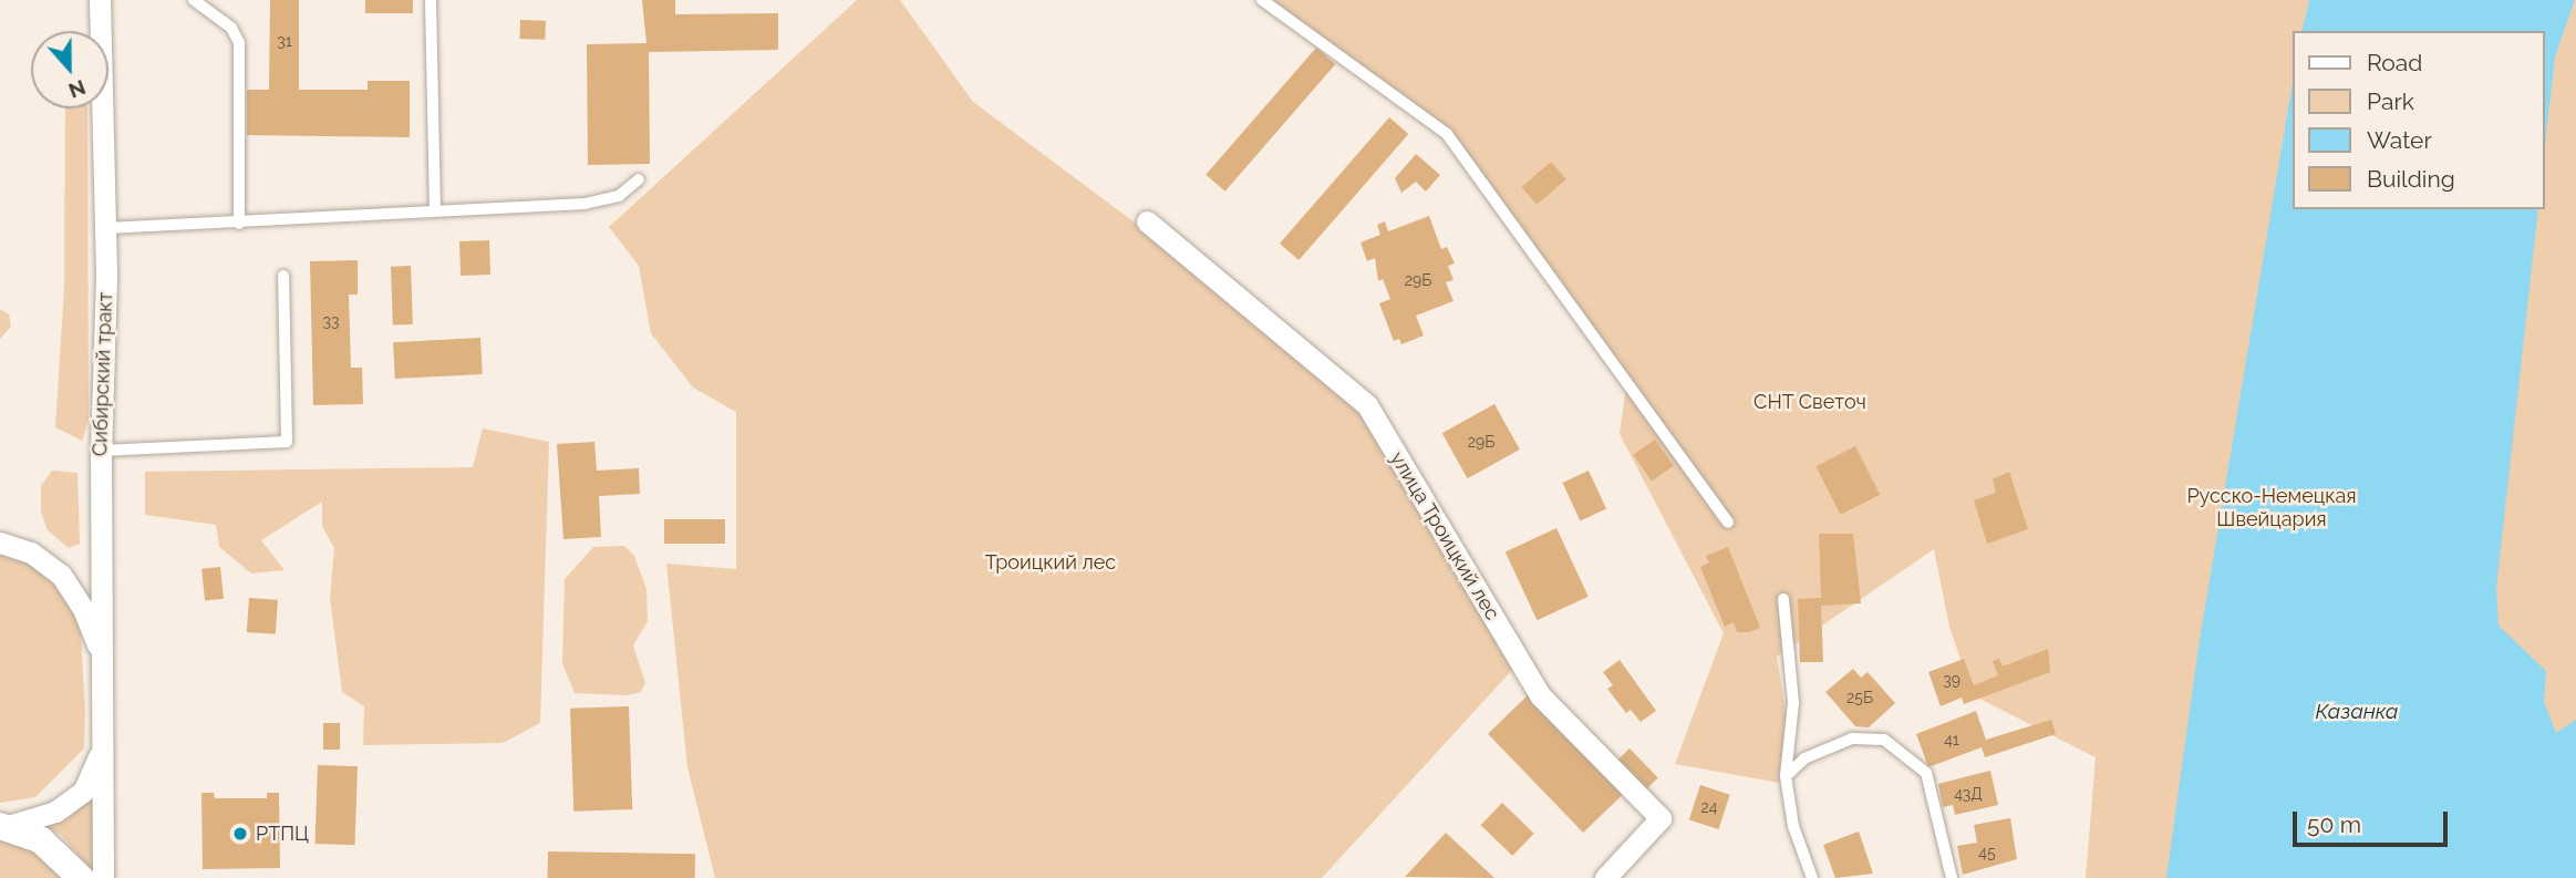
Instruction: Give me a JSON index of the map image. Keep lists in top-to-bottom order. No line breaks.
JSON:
{"streets":{"street":["Сибирский тракт","улица Троицкий лес"]},"water":["Казанка"],"parks":["СНТ Светоч","Русско-Немецкая Швейцария","Троицкий лес"],"places":["РТПЦ"],"house_numbers":["31","29Б","33","29Б","39","25Б","41","43Д","24","45"],"legend":["Road","Park","Water","Building"],"scale_bar":"50 m","north":"bottom"}
